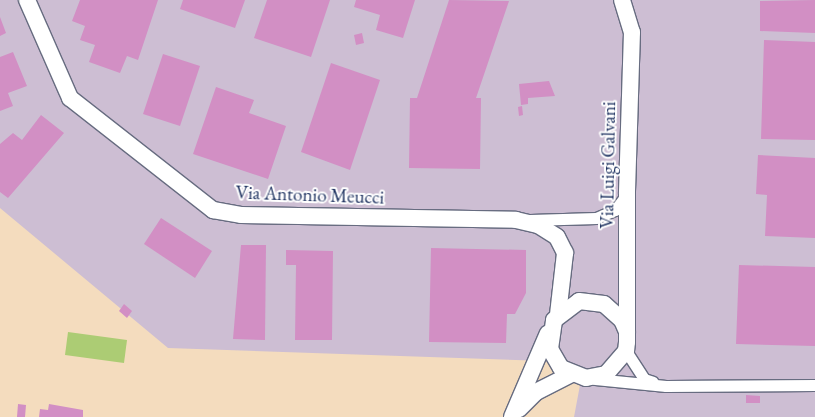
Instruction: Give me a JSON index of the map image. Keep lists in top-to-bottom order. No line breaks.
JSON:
{"streets":{"main road":["Via Luigi Galvani","Via Antonio Meucci"]},"crossings":[["Via Luigi Galvani","Via Antonio Meucci"]]}
